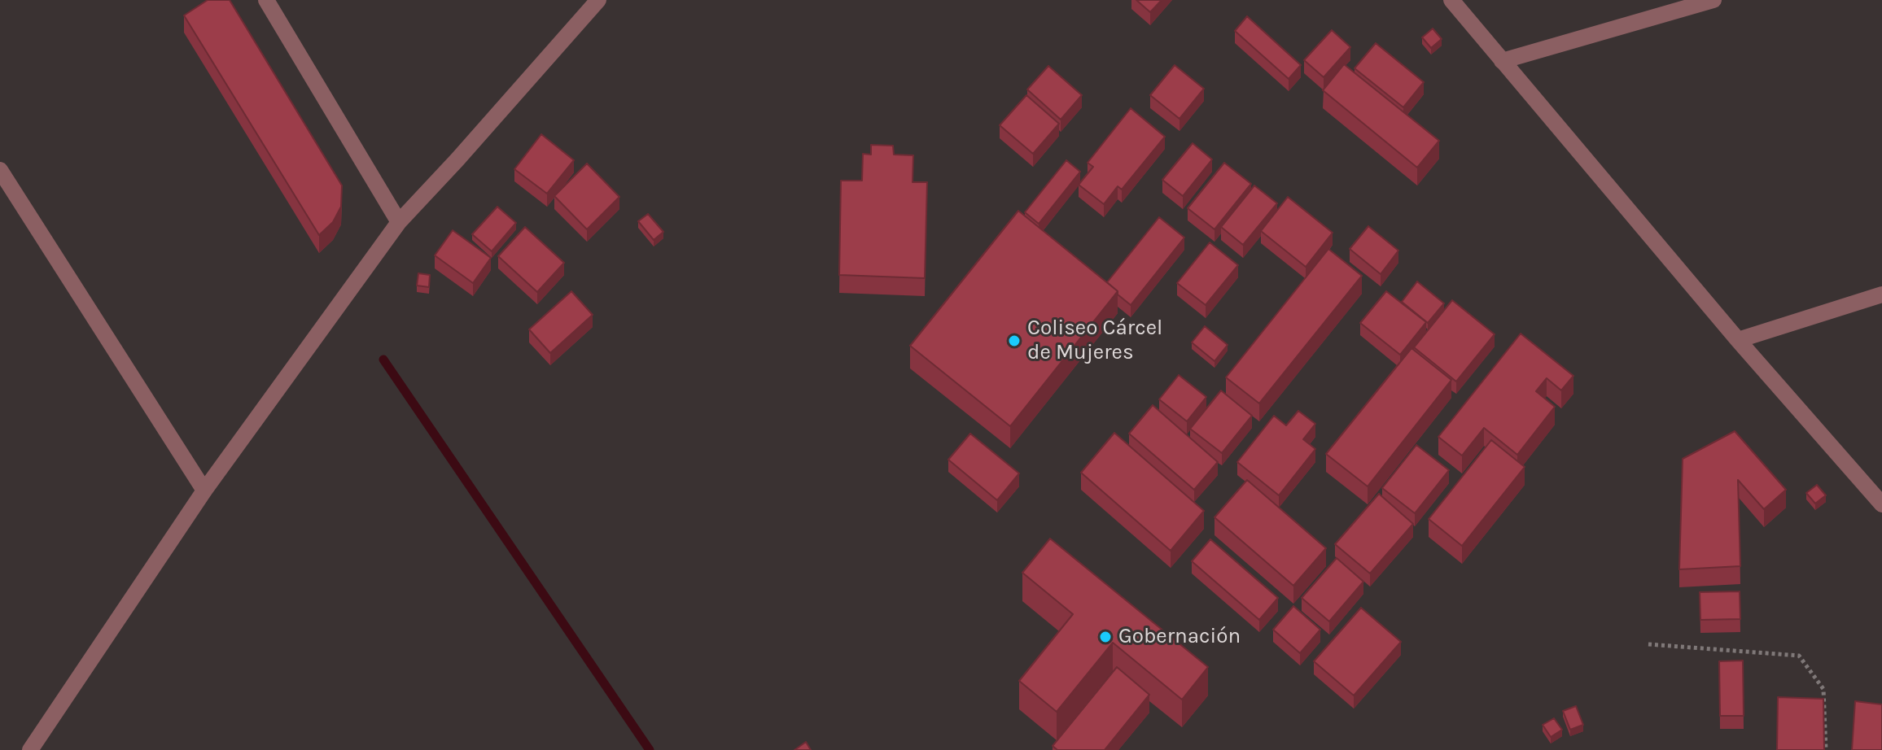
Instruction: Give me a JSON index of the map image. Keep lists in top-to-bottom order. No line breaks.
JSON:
{"places":["Coliseo Cárcel de Mujeres","Gobernación"]}
